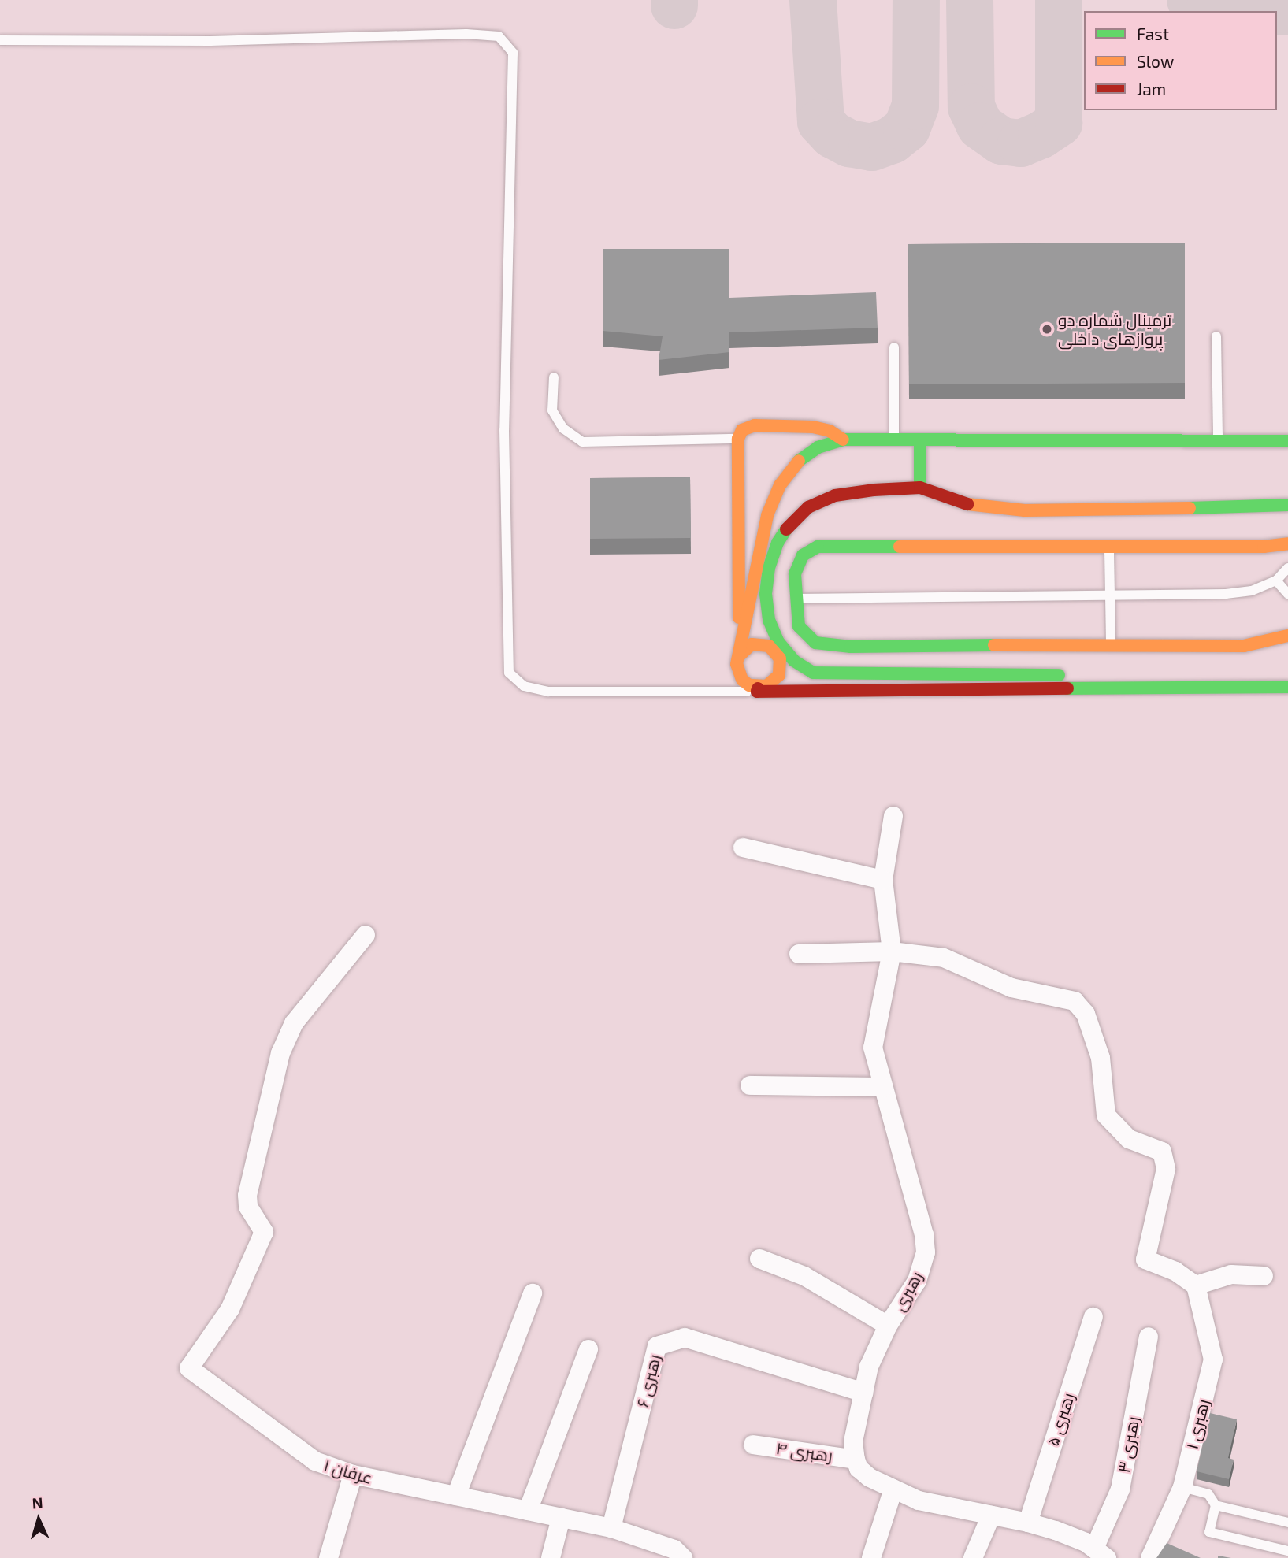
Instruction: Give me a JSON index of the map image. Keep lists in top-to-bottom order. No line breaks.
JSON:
{"streets":{"street":["رهبری","رهبری ۶","رهبری ۵","رهبری ۱","رهبری ۳","رهبری ۴","عرفان ۱"]},"crossings":[["رهبری","رهبری ۶"],["رهبری","رهبری ۴"],["رهبری ۶","عرفان ۱"]],"places":["ترمینال شماره دو پروازهای داخلی"],"legend":["Fast","Slow","Jam"],"north":"top"}
